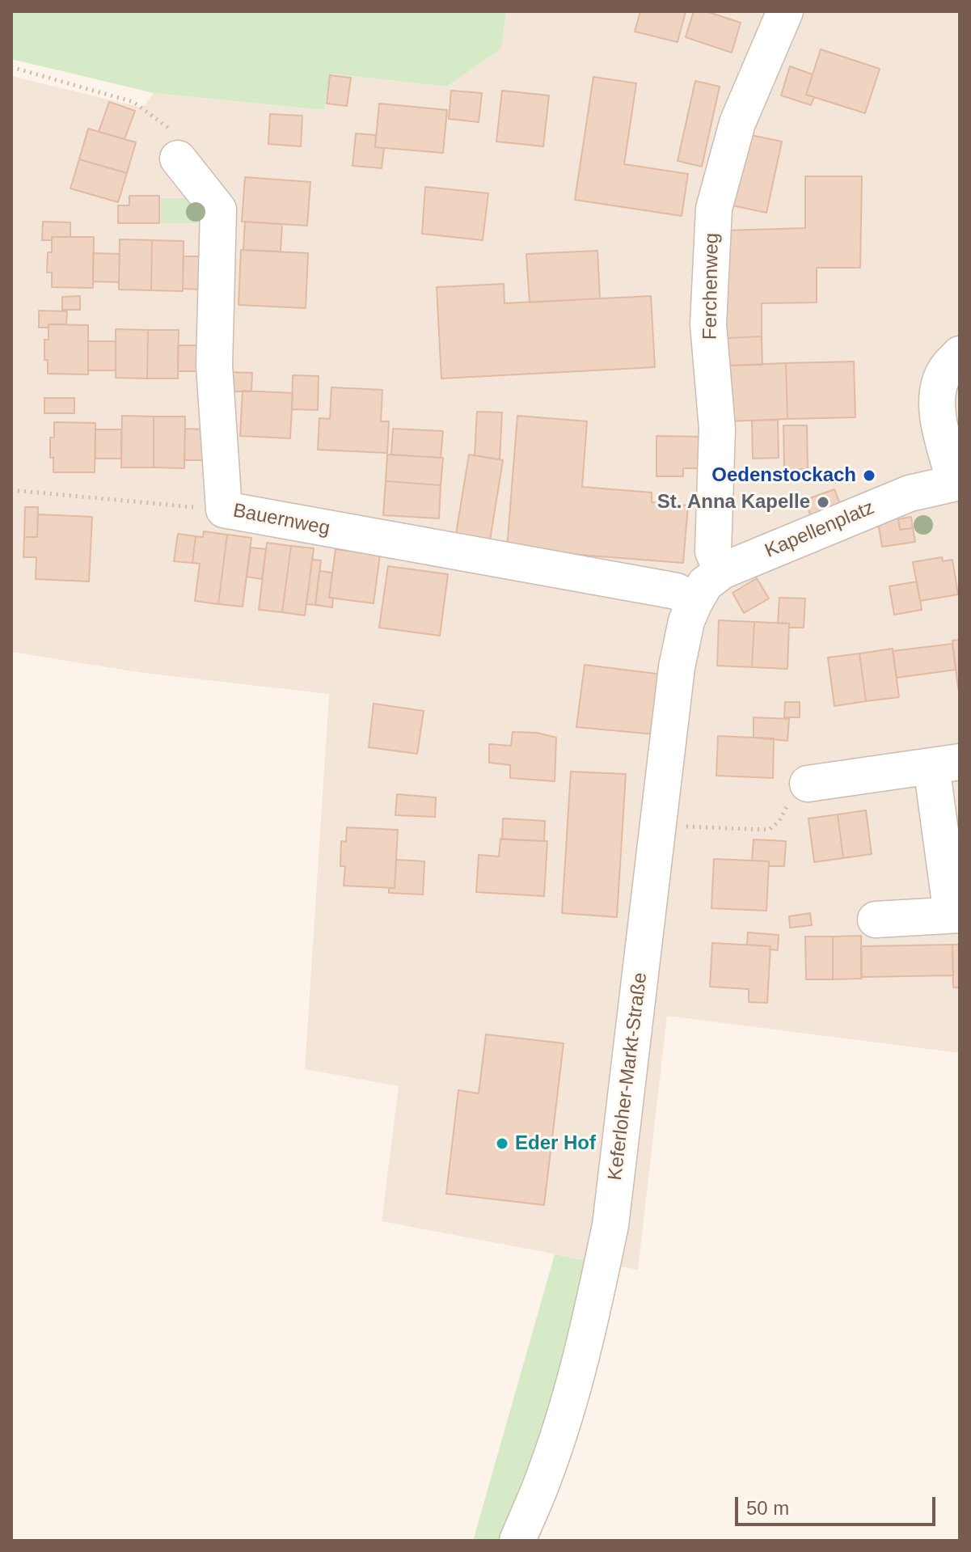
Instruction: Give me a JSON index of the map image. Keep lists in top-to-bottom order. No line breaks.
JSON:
{"streets":{"street":["Ferchenweg","Bauernweg","Kapellenplatz","Keferloher-Markt-Straße"]},"crossings":[["Ferchenweg","Kapellenplatz"],["Bauernweg","Kapellenplatz"],["Bauernweg","Keferloher-Markt-Straße"],["Kapellenplatz","Keferloher-Markt-Straße"]],"places":["Oedenstockach","St. Anna Kapelle","Eder Hof"],"scale_bar":"50 m"}
